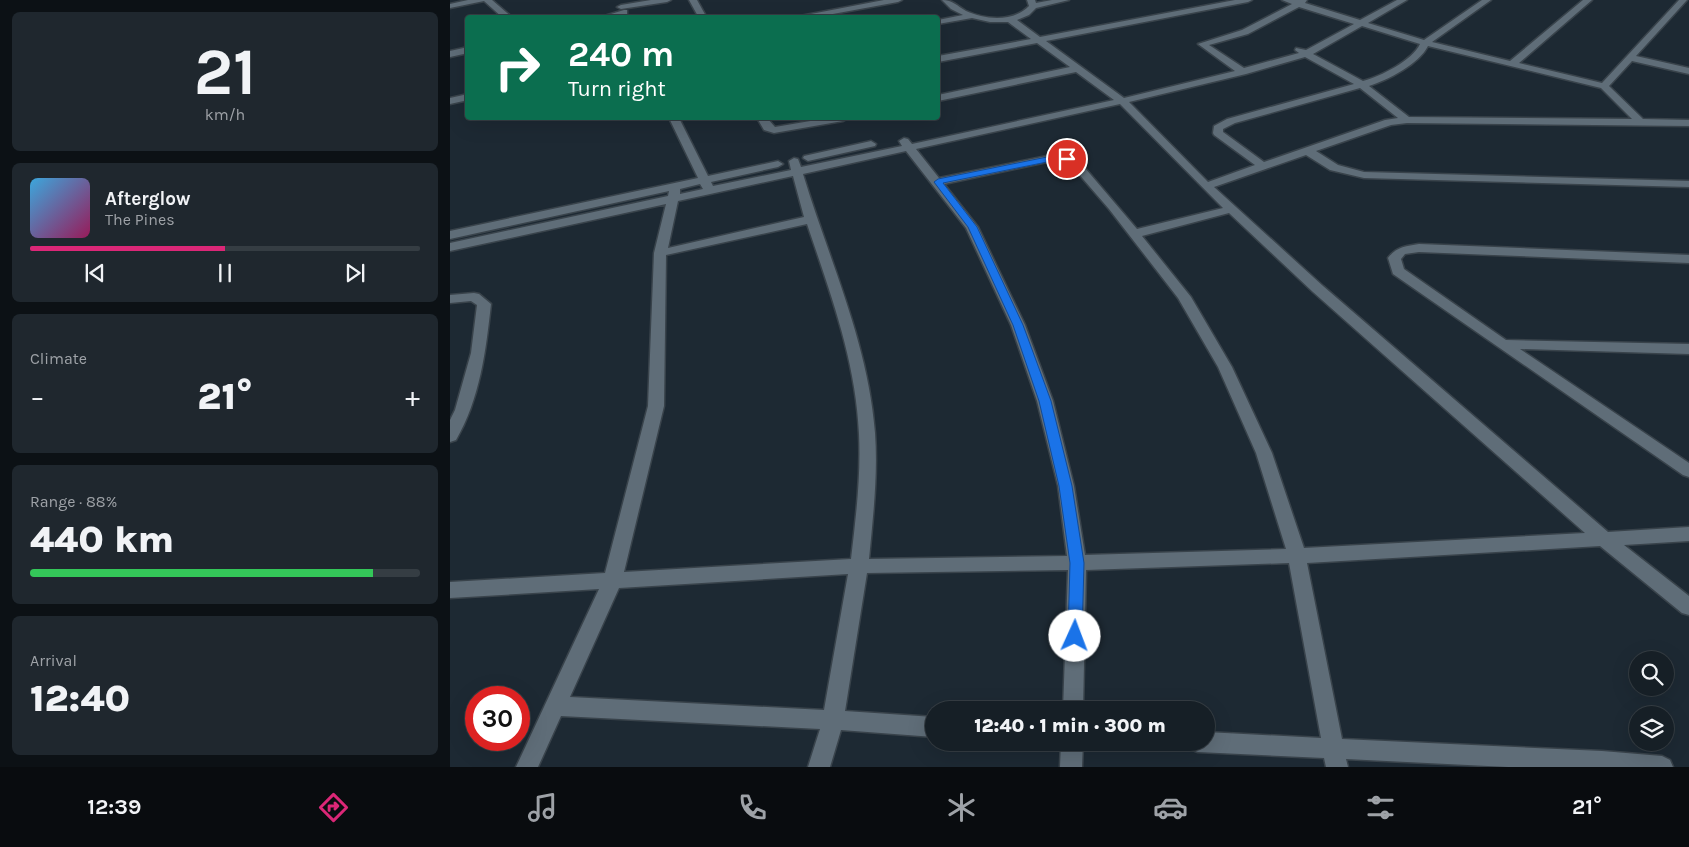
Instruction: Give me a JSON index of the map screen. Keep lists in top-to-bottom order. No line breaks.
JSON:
{"page":{"tile":[["21","km/h"],"Climate",["Range · 88%","440 km"],["Arrival","12:40"]],"turn":["240 m","Turn right"],"song":["Afterglow","The Pines"],"heat":["−","21°","+"],"limit":"30","trip":"12:40 · 1 min · 300 m","tabs":["12:39","21°"]}}
